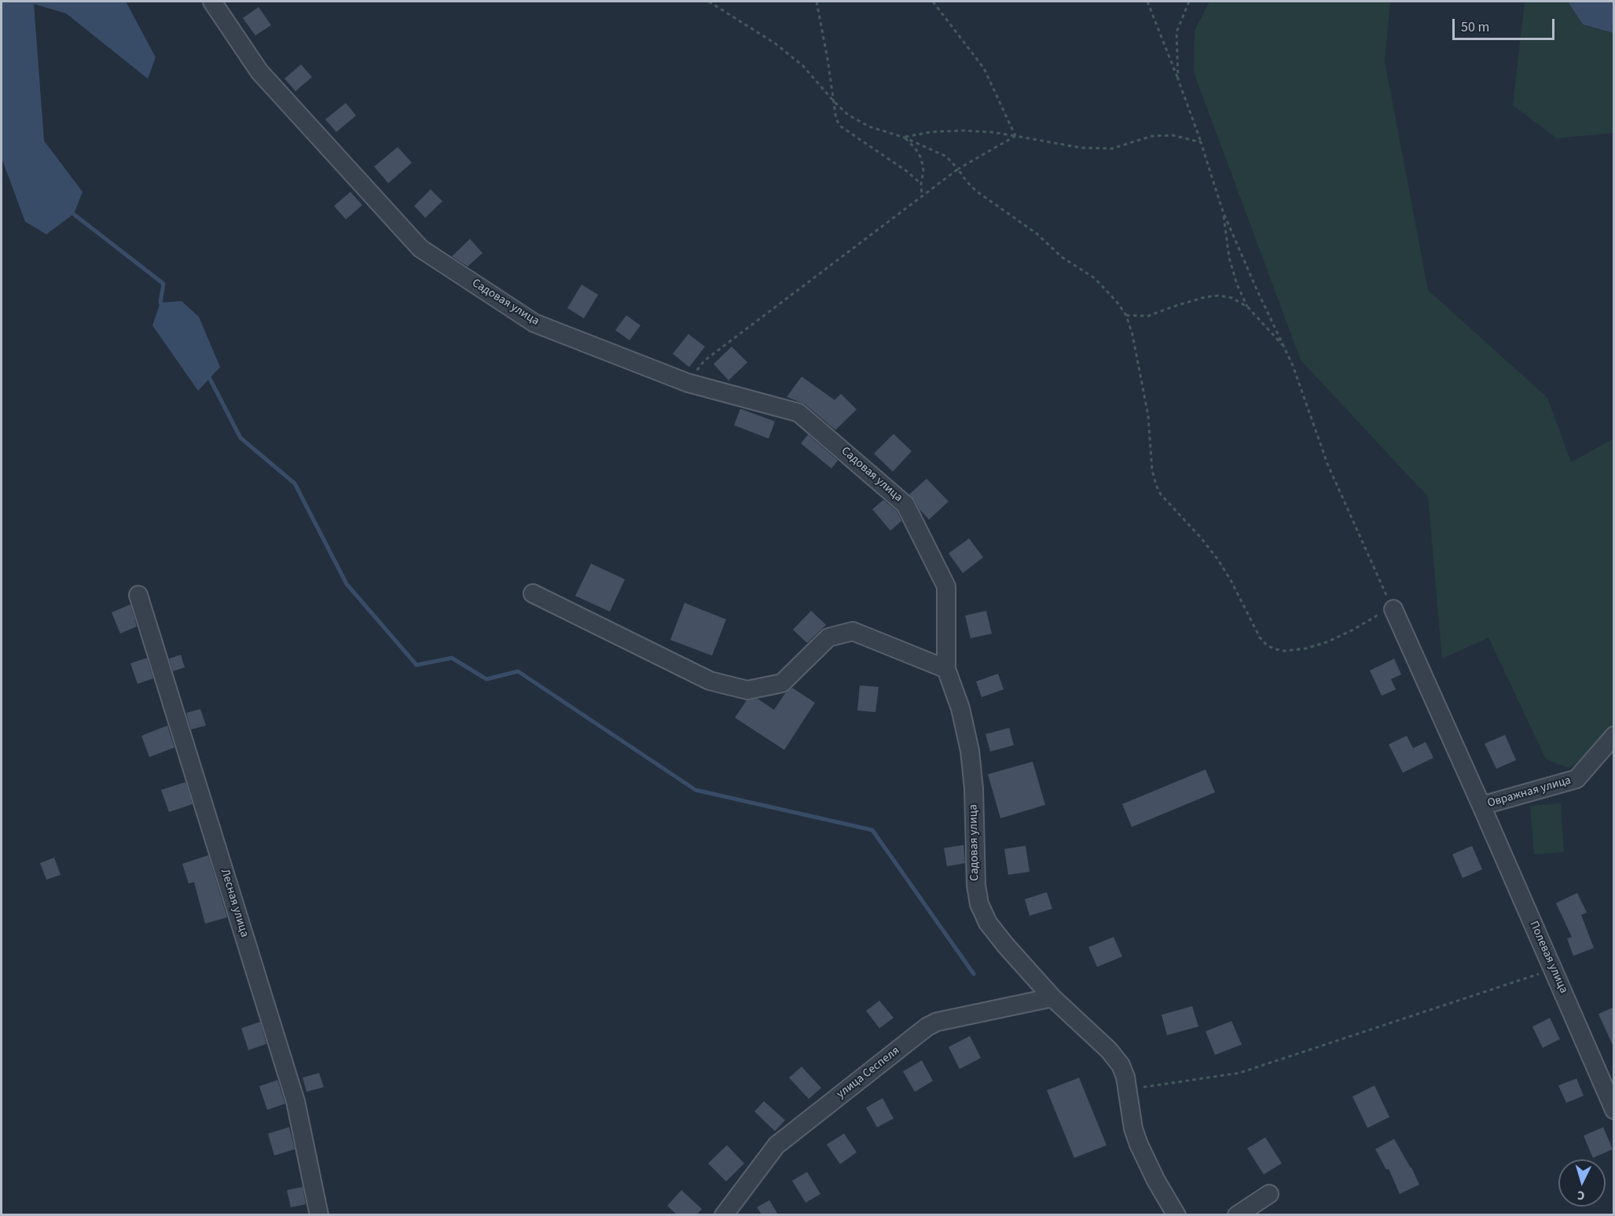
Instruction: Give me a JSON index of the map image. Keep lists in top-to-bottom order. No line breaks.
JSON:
{"streets":{"street":["Садовая улица","Овражная улица","Лесная улица","Полевая улица","улица Сеспеля"]},"crossings":[["Садовая улица","улица Сеспеля"],["Овражная улица","Полевая улица"]],"scale_bar":"50 m","north":"bottom"}
